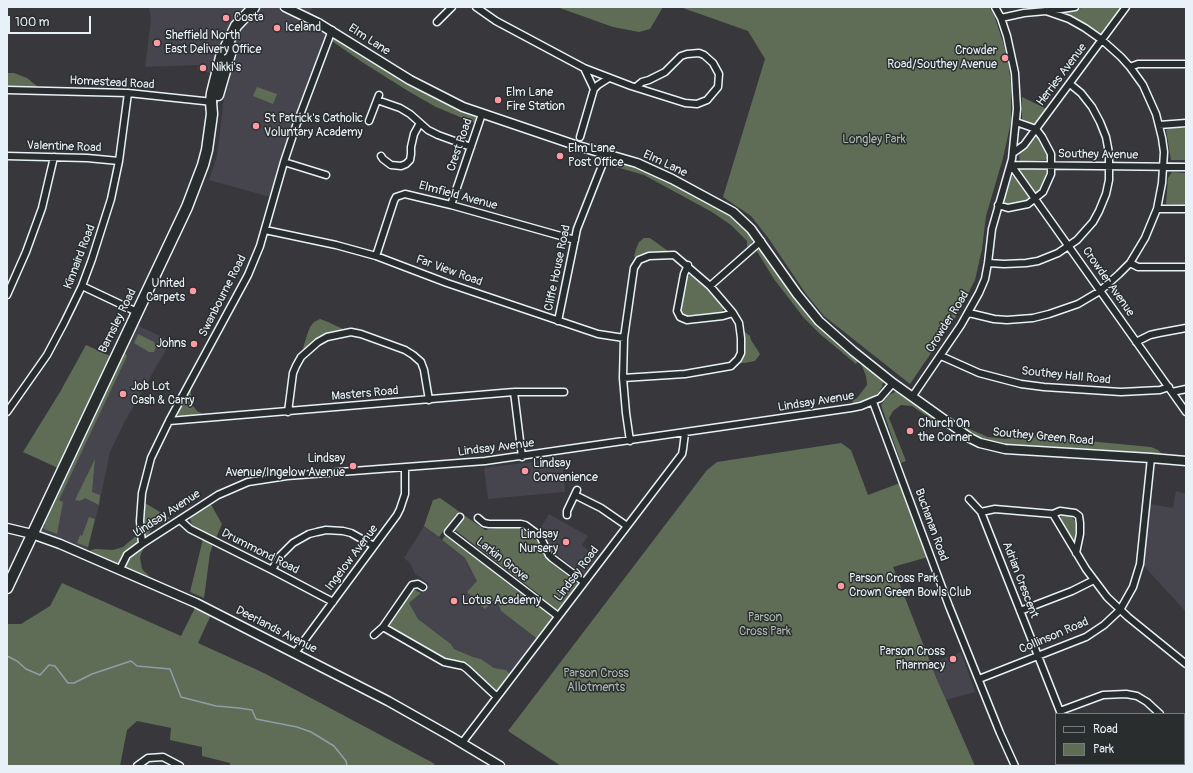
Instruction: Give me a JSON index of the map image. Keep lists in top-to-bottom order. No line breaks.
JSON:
{"streets":{"main road":["Barnsley Road"],"street":["Elm Lane","Herries Avenue","Homestead Road","Crest Road","Valentine Road","Southey Avenue","Elmfield Avenue","Kinnaird Road","Cliffe House Road","Far View Road","Crowder Avenue","Swanbourne Road","Crowder Road","Southey Hall Road","Masters Road","Lindsay Avenue","Southey Green Road","Buchanan Road","Drummond Road","Ingelow Avenue","Larkin Grove","Lindsay Road","Adrian Crescent","Deerlands Avenue","Collinson Road"]},"crossings":[["Elm Lane","Crest Road"],["Elm Lane","Cliffe House Road"],["Elm Lane","Swanbourne Road"],["Elm Lane","Crowder Road"],["Elm Lane","Lindsay Avenue"],["Elm Lane","Southey Green Road"],["Herries Avenue","Crowder Road"],["Homestead Road","Kinnaird Road"],["Homestead Road","Barnsley Road"],["Crest Road","Elmfield Avenue"],["Valentine Road","Kinnaird Road"],["Southey Avenue","Crowder Avenue"],["Southey Avenue","Crowder Road"],["Elmfield Avenue","Cliffe House Road"],["Elmfield Avenue","Far View Road"],["Cliffe House Road","Far View Road"],["Far View Road","Swanbourne Road"],["Crowder Avenue","Crowder Road"],["Crowder Avenue","Southey Hall Road"],["Swanbourne Road","Masters Road"],["Swanbourne Road","Lindsay Avenue"],["Barnsley Road","Deerlands Avenue"],["Crowder Road","Southey Hall Road"],["Crowder Road","Southey Green Road"],["Lindsay Avenue","Buchanan Road"],["Lindsay Avenue","Drummond Road"],["Lindsay Avenue","Ingelow Avenue"],["Lindsay Avenue","Lindsay Road"],["Lindsay Avenue","Deerlands Avenue"],["Southey Green Road","Collinson Road"],["Buchanan Road","Collinson Road"],["Drummond Road","Ingelow Avenue"],["Ingelow Avenue","Deerlands Avenue"],["Larkin Grove","Lindsay Road"],["Lindsay Road","Deerlands Avenue"],["Adrian Crescent","Collinson Road"]],"parks":["Longley Park","Parson Cross Park","Parson Cross Allotments"],"places":["Costa","Iceland","Sheffield North East Delivery Office","Crowder Road/Southey Avenue","Nikki's","Elm Lane Fire Station","St Patrick's Catholic Voluntary Academy","Elm Lane Post Office","United Carpets","Johns","Job Lot Cash & Carry","Church On the Corner","Lindsay Avenue/Ingelow Avenue","Lindsay Convenience","Lindsay Nursery","Parson Cross Park Crown Green Bowls Club","Lotus Academy","Parson Cross Pharmacy"],"legend":["Road","Park"],"scale_bar":"100 m"}
